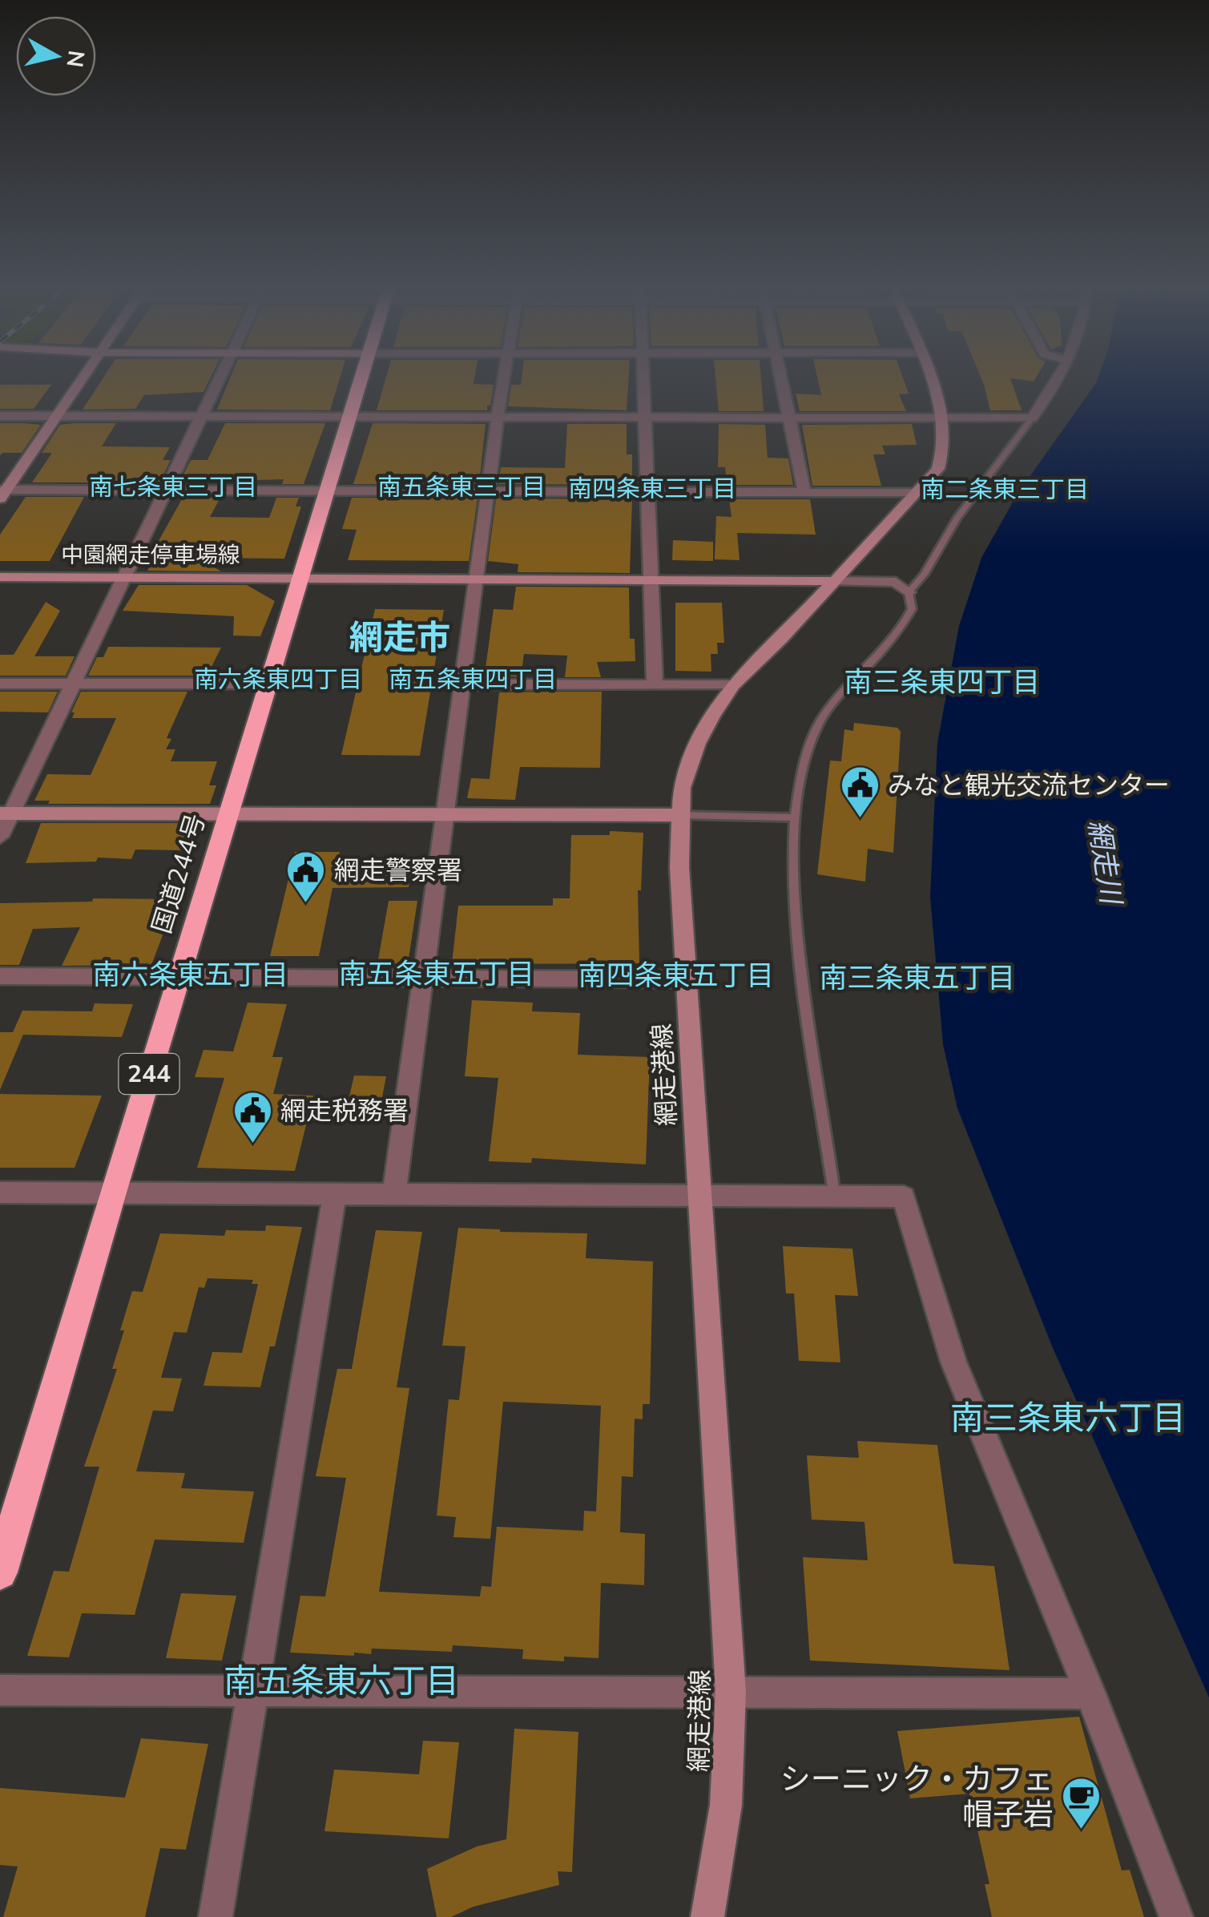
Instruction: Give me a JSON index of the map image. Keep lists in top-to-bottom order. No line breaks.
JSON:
{"streets":{"highway":["国道244号","244"],"street":["中園網走停車場線","網走港線"]},"crossings":[["中園網走停車場線","国道244号"],["中園網走停車場線","網走港線"]],"districts":["南七条東三丁目","南五条東三丁目","南四条東三丁目","南二条東三丁目","網走市","南六条東四丁目","南五条東四丁目","南三条東四丁目","南五条東五丁目","南六条東五丁目","南四条東五丁目","南三条東五丁目","南三条東六丁目","南五条東六丁目"],"water":["網走川"],"places":{"public building":["みなと観光交流センター","網走警察署","網走税務署"],"cafe":["シーニック・カフェ 帽子岩"]},"north":"right"}
